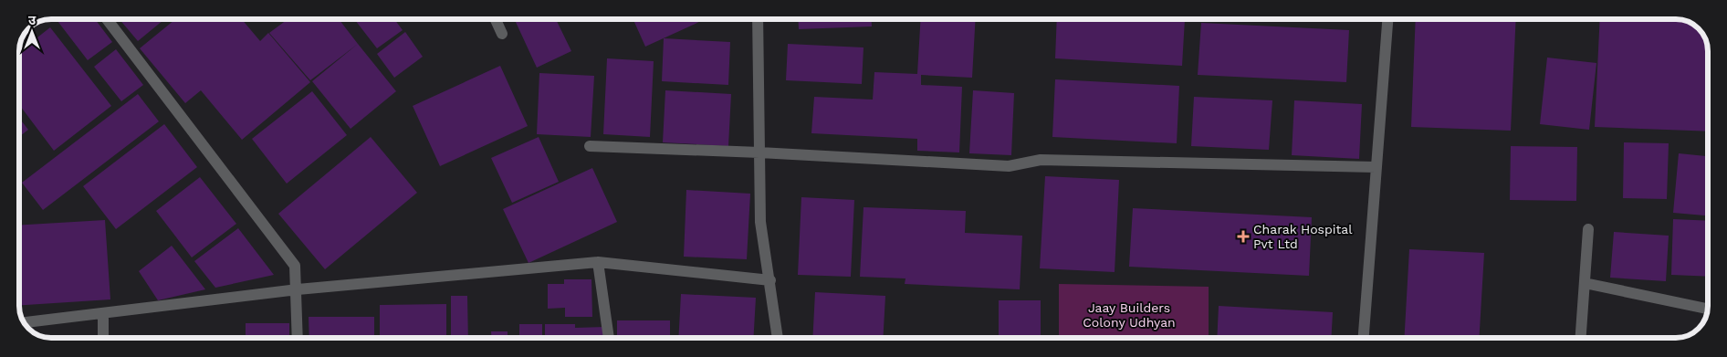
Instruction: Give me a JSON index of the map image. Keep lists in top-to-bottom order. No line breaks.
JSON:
{"parks":["Jaay Builders Colony Udhyan"],"places":{"health":["Charak Hospital Pvt Ltd"]},"north":"top"}
